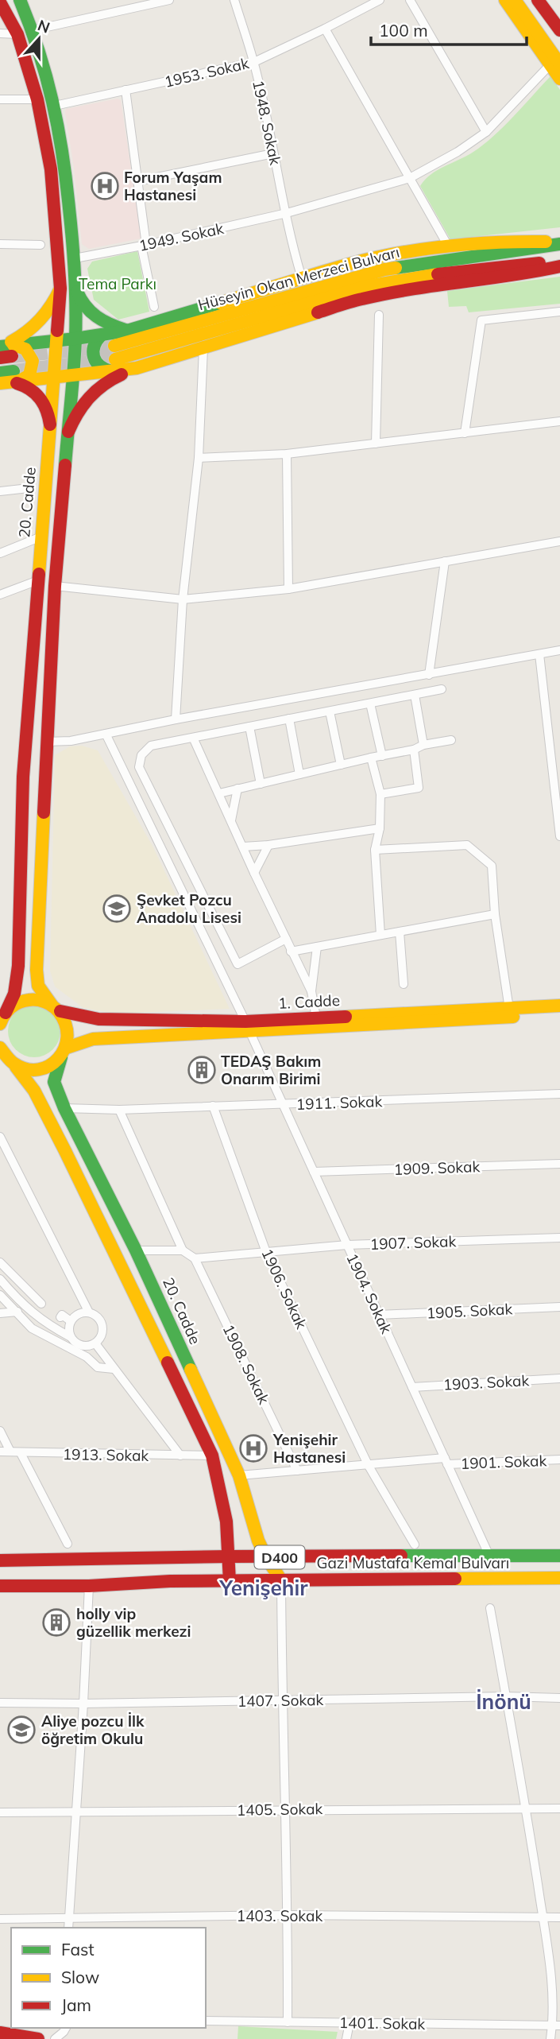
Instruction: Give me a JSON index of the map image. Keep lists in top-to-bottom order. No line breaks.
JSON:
{"streets":{"main road":["Hüseyin Okan Merzeci Bulvarı","20. Cadde","1. Cadde","D400","Gazi Mustafa Kemal Bulvarı"],"street":["1953. Sokak","1948. Sokak","1949. Sokak","1911. Sokak","1909. Sokak","1907. Sokak","1906. Sokak","1904. Sokak","1905. Sokak","1908. Sokak","1903. Sokak","1913. Sokak","1901. Sokak","1407. Sokak","1405. Sokak","1403. Sokak","1401. Sokak"]},"crossings":[["1953. Sokak","1948. Sokak"],["1948. Sokak","1949. Sokak"],["20. Cadde","1. Cadde"],["20. Cadde","1911. Sokak"],["20. Cadde","1901. Sokak"],["20. Cadde","Gazi Mustafa Kemal Bulvarı"],["1. Cadde","1904. Sokak"],["1911. Sokak","1906. Sokak"],["1911. Sokak","1904. Sokak"],["1909. Sokak","1904. Sokak"],["1907. Sokak","1906. Sokak"],["1907. Sokak","1904. Sokak"],["1907. Sokak","1908. Sokak"],["1906. Sokak","1901. Sokak"],["1904. Sokak","1905. Sokak"],["1904. Sokak","1903. Sokak"],["1904. Sokak","1901. Sokak"],["1904. Sokak","Gazi Mustafa Kemal Bulvarı"],["1908. Sokak","1901. Sokak"]],"districts":["Yenişehir","İnönü"],"parks":["Tema Parkı"],"places":{"hospital":["Forum Yaşam Hastanesi","Yenişehir Hastanesi"],"school or university":["Şevket Pozcu Anadolu Lisesi","Aliye pozcu İlk öğretim Okulu"],"building":["TEDAŞ Bakım Onarım Birimi","holly vip güzellik merkezi"]},"legend":["Fast","Slow","Jam"],"scale_bar":"100 m","north":"top"}
